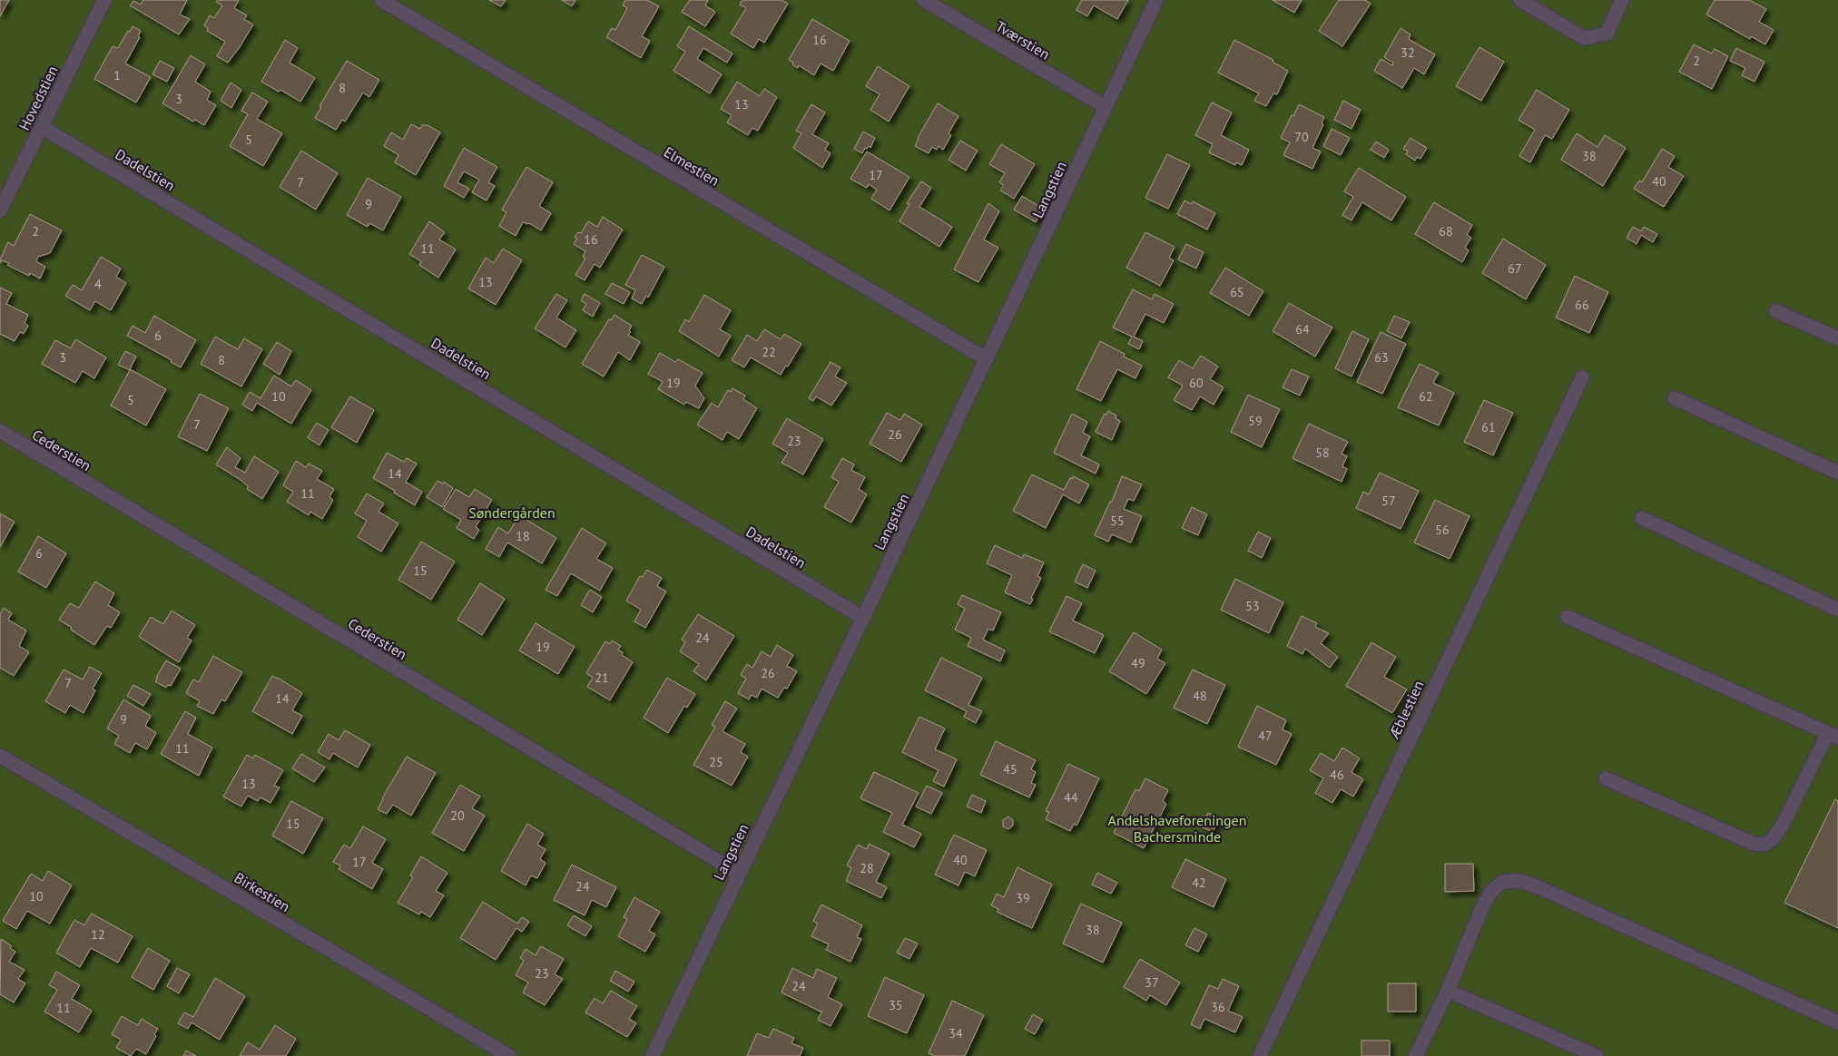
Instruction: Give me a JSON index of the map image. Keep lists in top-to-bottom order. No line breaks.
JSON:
{"streets":{"street":["Tværstien","Hovedstien","Elmestien","Dadelstien","Langstien","Cederstien","Æblestien","Birkestien"]},"crossings":[["Tværstien","Langstien"],["Hovedstien","Dadelstien"],["Elmestien","Langstien"],["Dadelstien","Langstien"],["Langstien","Cederstien"]],"parks":["Søndergården","Andelshaveforeningen Bachersminde"],"house_numbers":["16","32","2","1","8","3","13","70","5","38","17","40","7","9","2","68","16","11","67","13","4","65","66","64","6","22","3","63","8","19","60","10","62","5","59","7","61","26","23","58","14","11","57","55","56","18","6","15","53","24","19","49","26","21","7","48","14","9","47","11","25","45","46","13","44","20","15","40","17","28","42","24","10","39","38","12","23","37","24","35","36","11","34"]}
